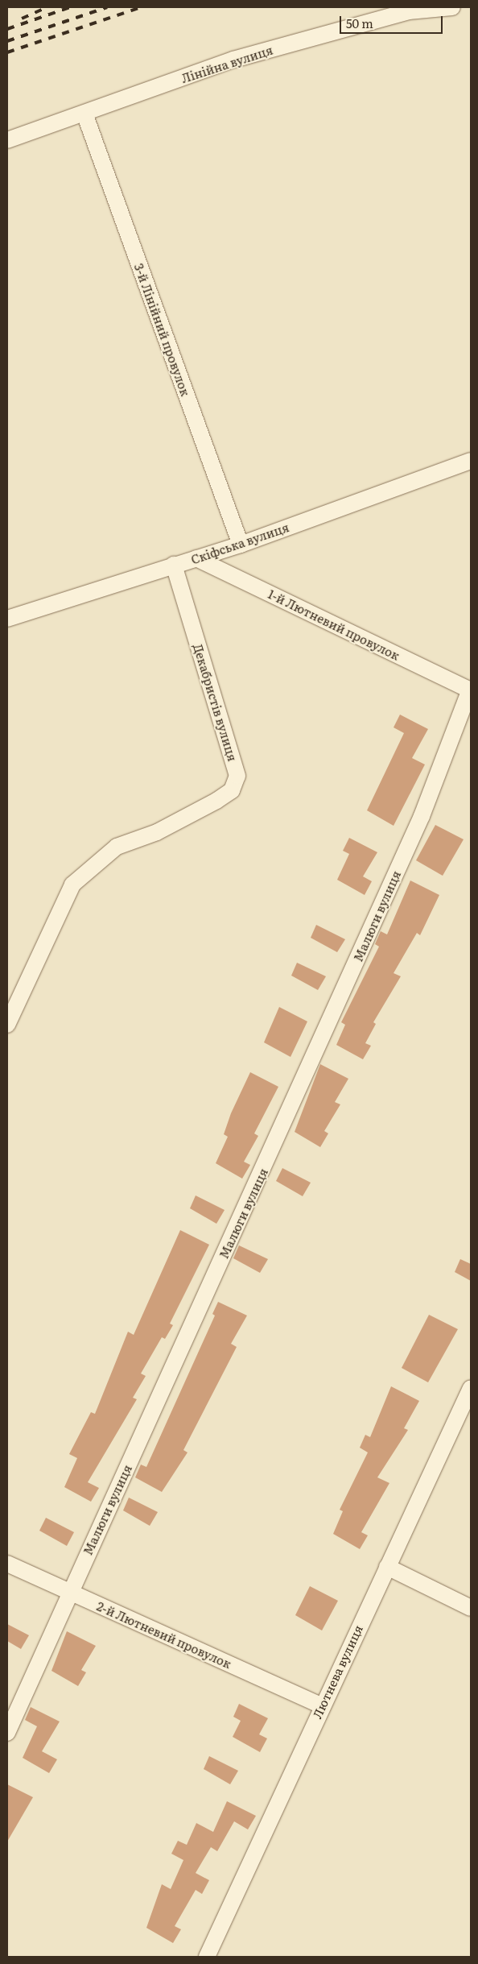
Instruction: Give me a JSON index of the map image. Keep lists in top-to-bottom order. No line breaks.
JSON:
{"streets":{"street":["Лінійна вулиця","3-й Лінійний провулок","Скіфська вулиця","1-й Лютневий провулок","Декабристів вулиця","Малюги вулиця","2-й Лютневий провулок","Лютнева вулиця"]},"crossings":[["Лінійна вулиця","3-й Лінійний провулок"],["3-й Лінійний провулок","Скіфська вулиця"],["Скіфська вулиця","1-й Лютневий провулок"],["Скіфська вулиця","Декабристів вулиця"],["1-й Лютневий провулок","Малюги вулиця"],["Малюги вулиця","2-й Лютневий провулок"],["2-й Лютневий провулок","Лютнева вулиця"]],"scale_bar":"50 m"}
